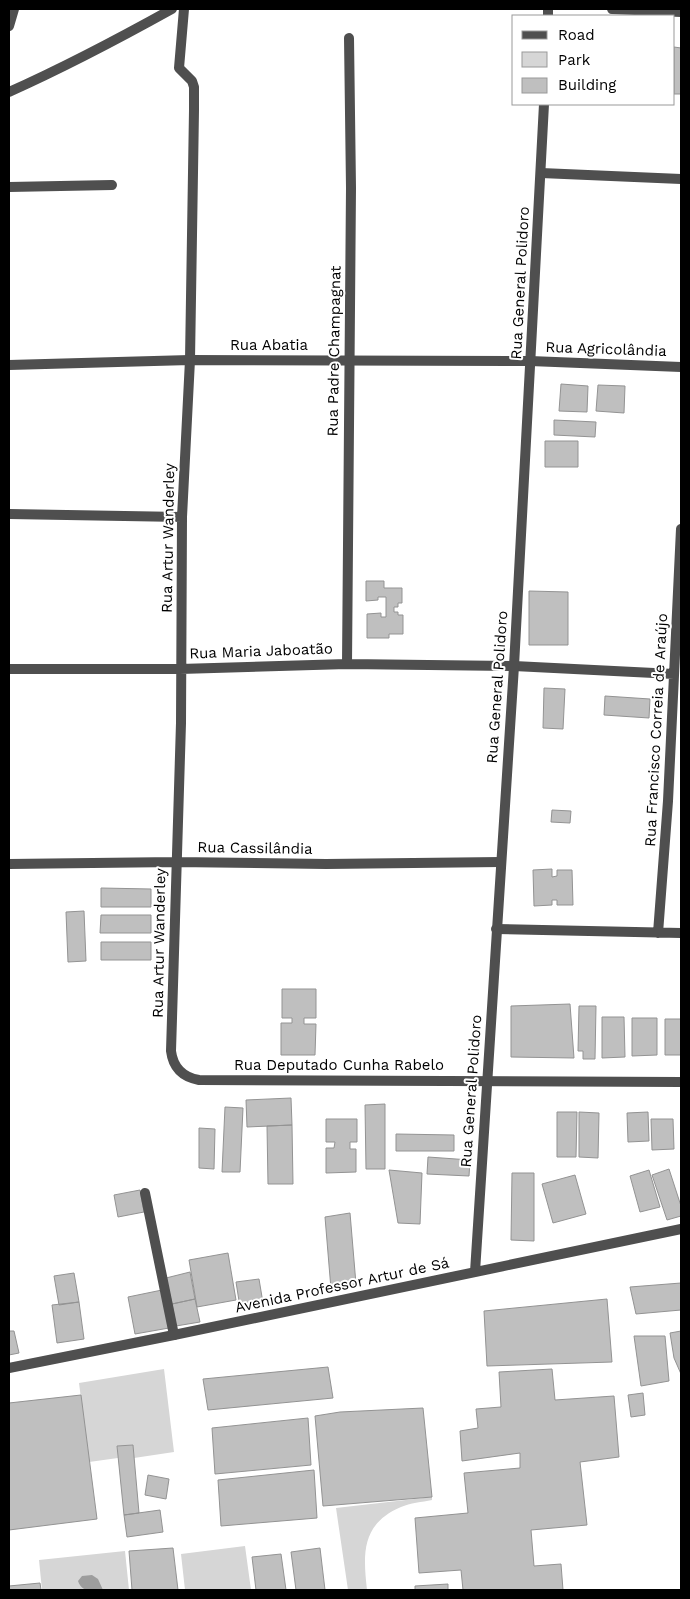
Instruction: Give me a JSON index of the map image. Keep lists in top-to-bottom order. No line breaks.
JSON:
{"streets":{"street":["Rua General Polidoro","Rua Abatia","Rua Agricolândia","Rua Padre Champagnat","Rua Artur Wanderley","Rua Maria Jaboatão","Rua Francisco Correia de Araújo","Rua Cassilândia","Rua Deputado Cunha Rabelo","Avenida Professor Artur de Sá"]},"crossings":[["Rua General Polidoro","Rua Abatia"],["Rua General Polidoro","Rua Agricolândia"],["Rua General Polidoro","Rua Maria Jaboatão"],["Rua General Polidoro","Rua Cassilândia"],["Rua General Polidoro","Rua Deputado Cunha Rabelo"],["Rua General Polidoro","Avenida Professor Artur de Sá"],["Rua Abatia","Rua Agricolândia"],["Rua Abatia","Rua Padre Champagnat"],["Rua Abatia","Rua Artur Wanderley"],["Rua Padre Champagnat","Rua Maria Jaboatão"],["Rua Artur Wanderley","Rua Maria Jaboatão"],["Rua Artur Wanderley","Rua Cassilândia"],["Rua Artur Wanderley","Rua Deputado Cunha Rabelo"],["Rua Maria Jaboatão","Rua Francisco Correia de Araújo"]],"legend":["Road","Park","Building"]}
